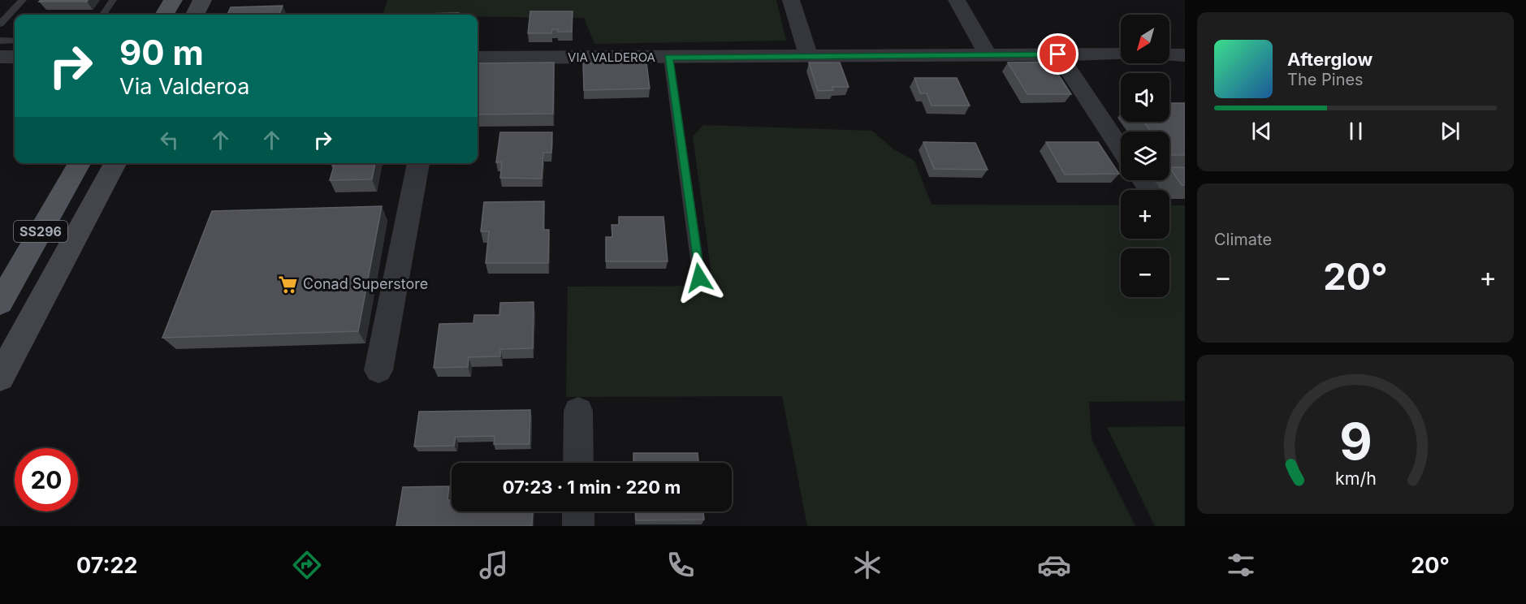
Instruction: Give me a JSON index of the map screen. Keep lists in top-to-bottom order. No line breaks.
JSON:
{"streets":{"main road":["SS296"],"street":["VIA VALDEROA"]},"places":{"supermarket":["Conad Superstore"]},"north":"bottom left","page":{"map_buttons":["+","−"],"turn":["90 m","Via Valderoa"],"song":["Afterglow","The Pines"],"tile":"Climate","heat":["−","20°","+"],"limit":"20","trip":"07:23 · 1 min · 220 m","tabs":["07:22","20°"],"gauge":["9","km/h"]}}
